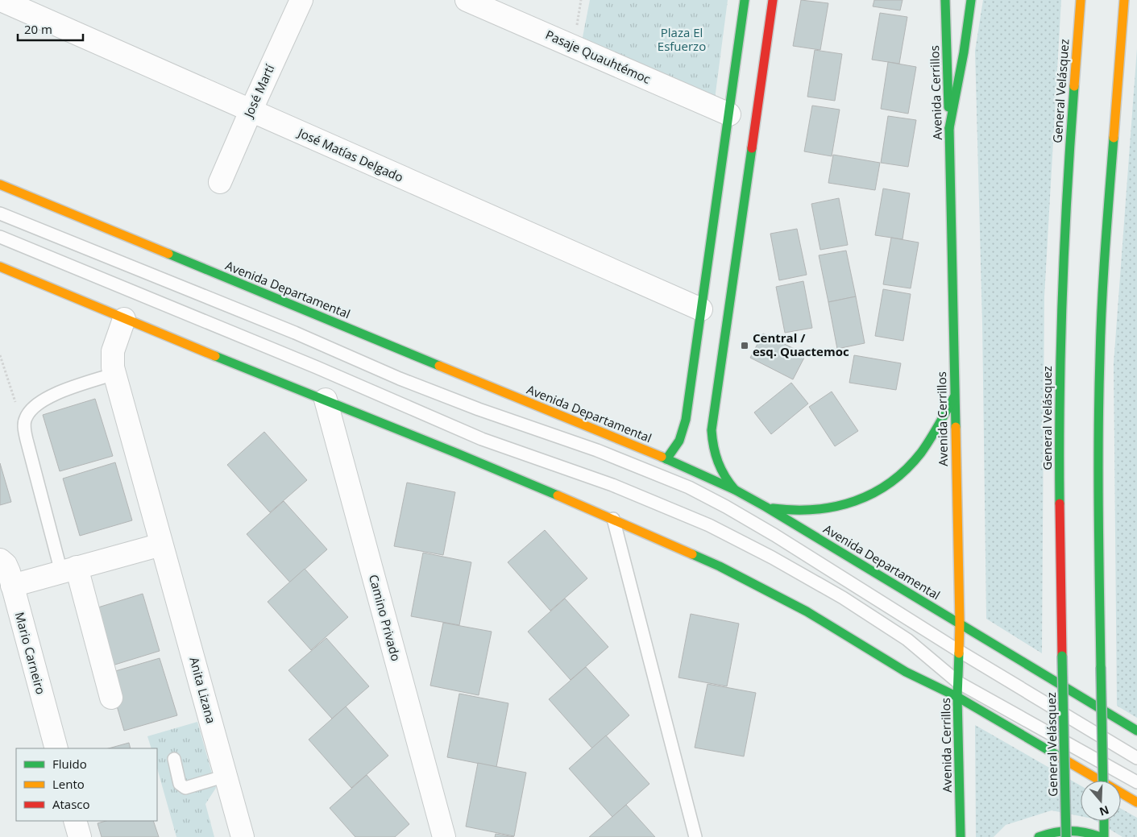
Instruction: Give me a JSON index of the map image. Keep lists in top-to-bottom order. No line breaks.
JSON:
{"streets":{"main road":["General Velásquez","Avenida Cerrillos","Avenida Departamental"],"street":["Pasaje Quauhtémoc","José Martí","José Matías Delgado","Camino Privado","Mario Carneiro","Anita Lizana"]},"crossings":[["José Martí","José Matías Delgado"],["Avenida Cerrillos","Avenida Departamental"]],"parks":["Plaza El Esfuerzo"],"places":{"transit":["Central / esq. Quactemoc"]},"legend":["Fluido","Lento","Atasco"],"scale_bar":"20 m","north":"bottom"}
